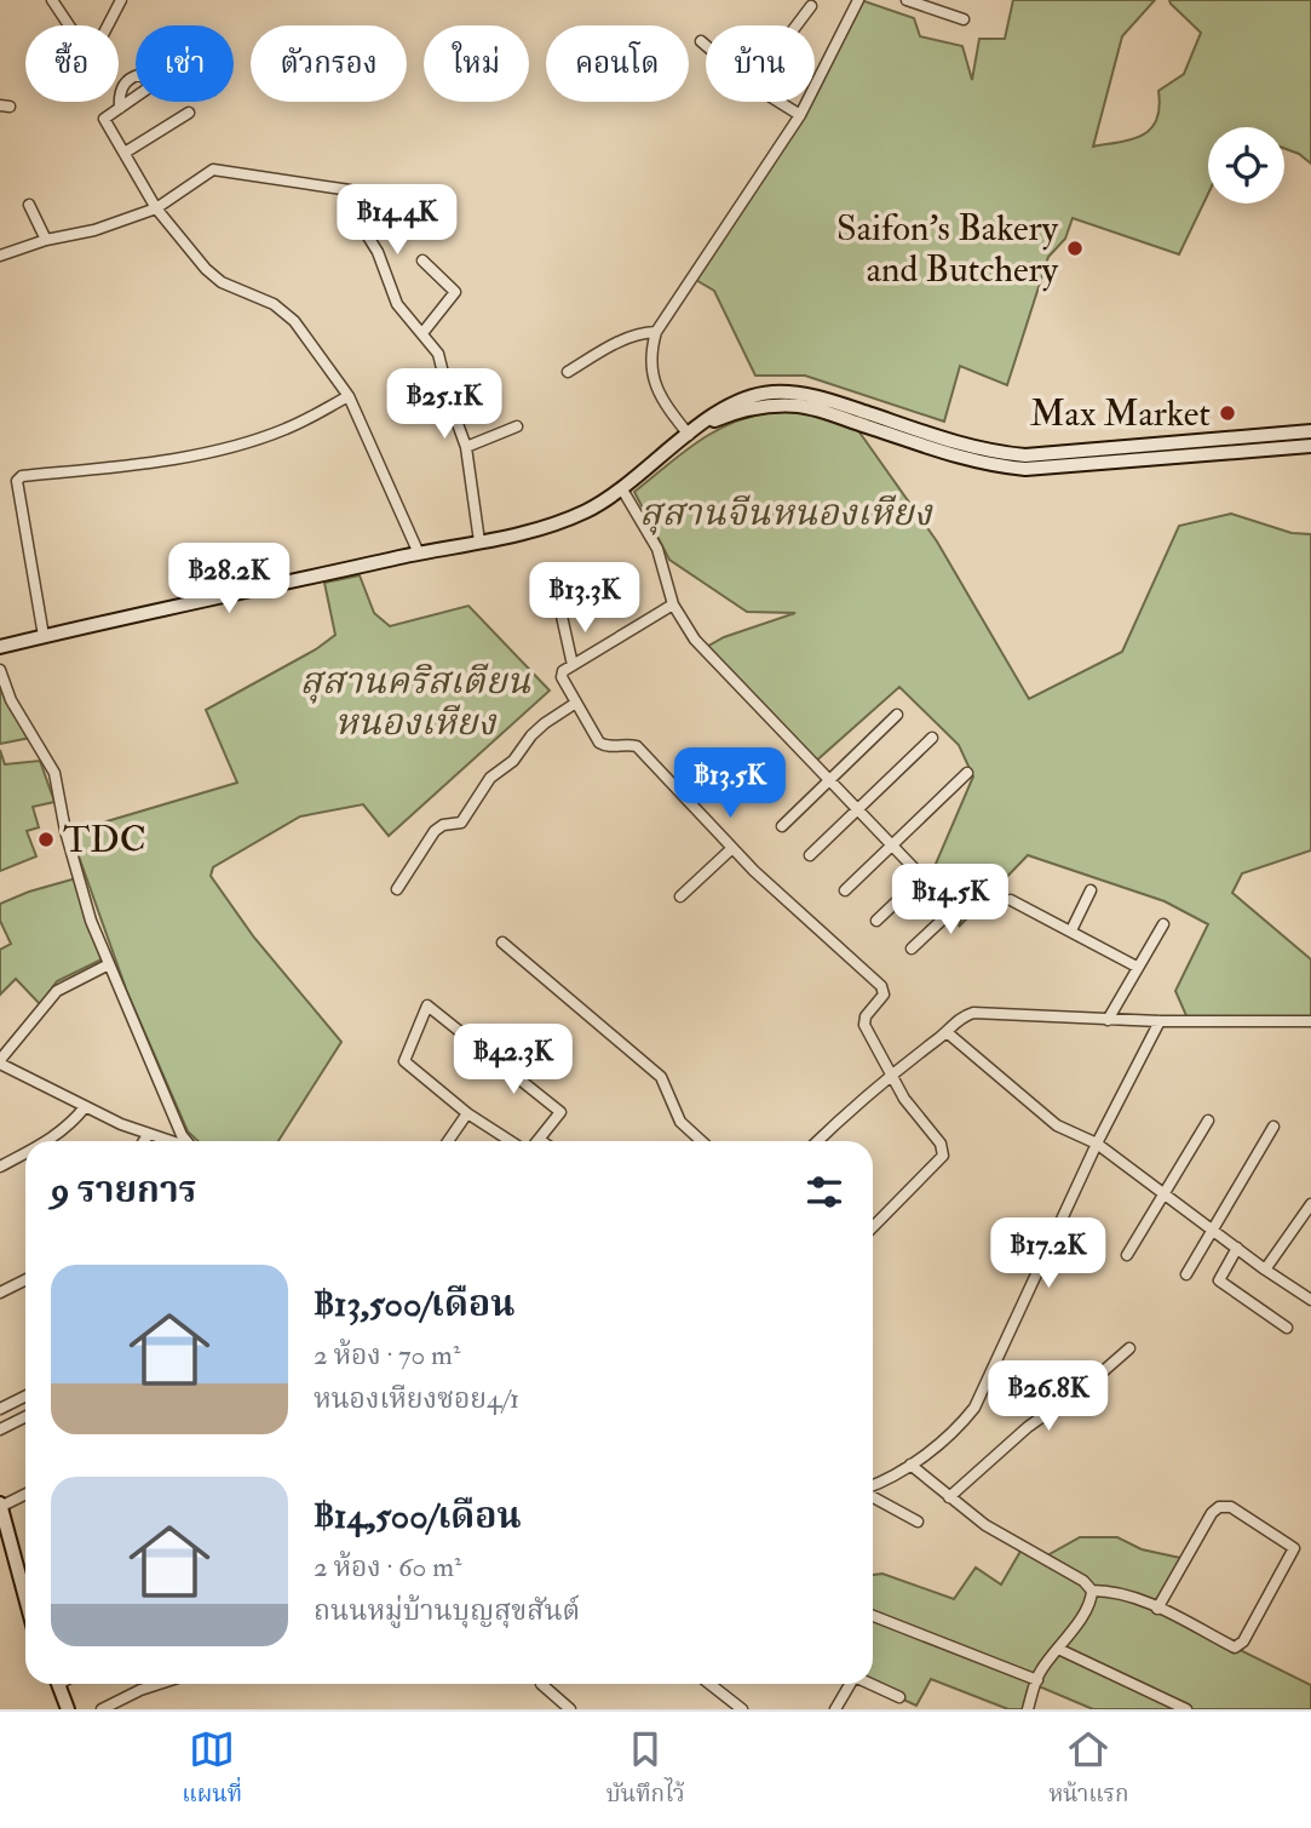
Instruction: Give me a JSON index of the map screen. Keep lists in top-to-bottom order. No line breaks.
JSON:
{"parks":["สุสานจีนหนองเหียง","สุสานคริสเตียน หนองเหียง"],"places":["Saifon's Bakery and Butchery","Max Market","TDC"],"page":{"chip":["ซื้อ","เช่า","ตัวกรอง","ใหม่","คอนโด","บ้าน"],"price":["฿14.4K","฿25.1K","฿28.2K","฿13.3K","฿13.5K","฿14.5K","฿42.3K","฿17.2K","฿26.8K"],"heading":"9 รายการ","list":[{"name":"฿13,500/เดือน","note":"2 ห้อง · 70 m² · หนองเหียงซอย4/1"},{"name":"฿14,500/เดือน","note":"2 ห้อง · 60 m² · ถนนหมู่บ้านบุญสุขสันต์"}],"tabs":["แผนที่","บันทึกไว้","หน้าแรก"]}}
